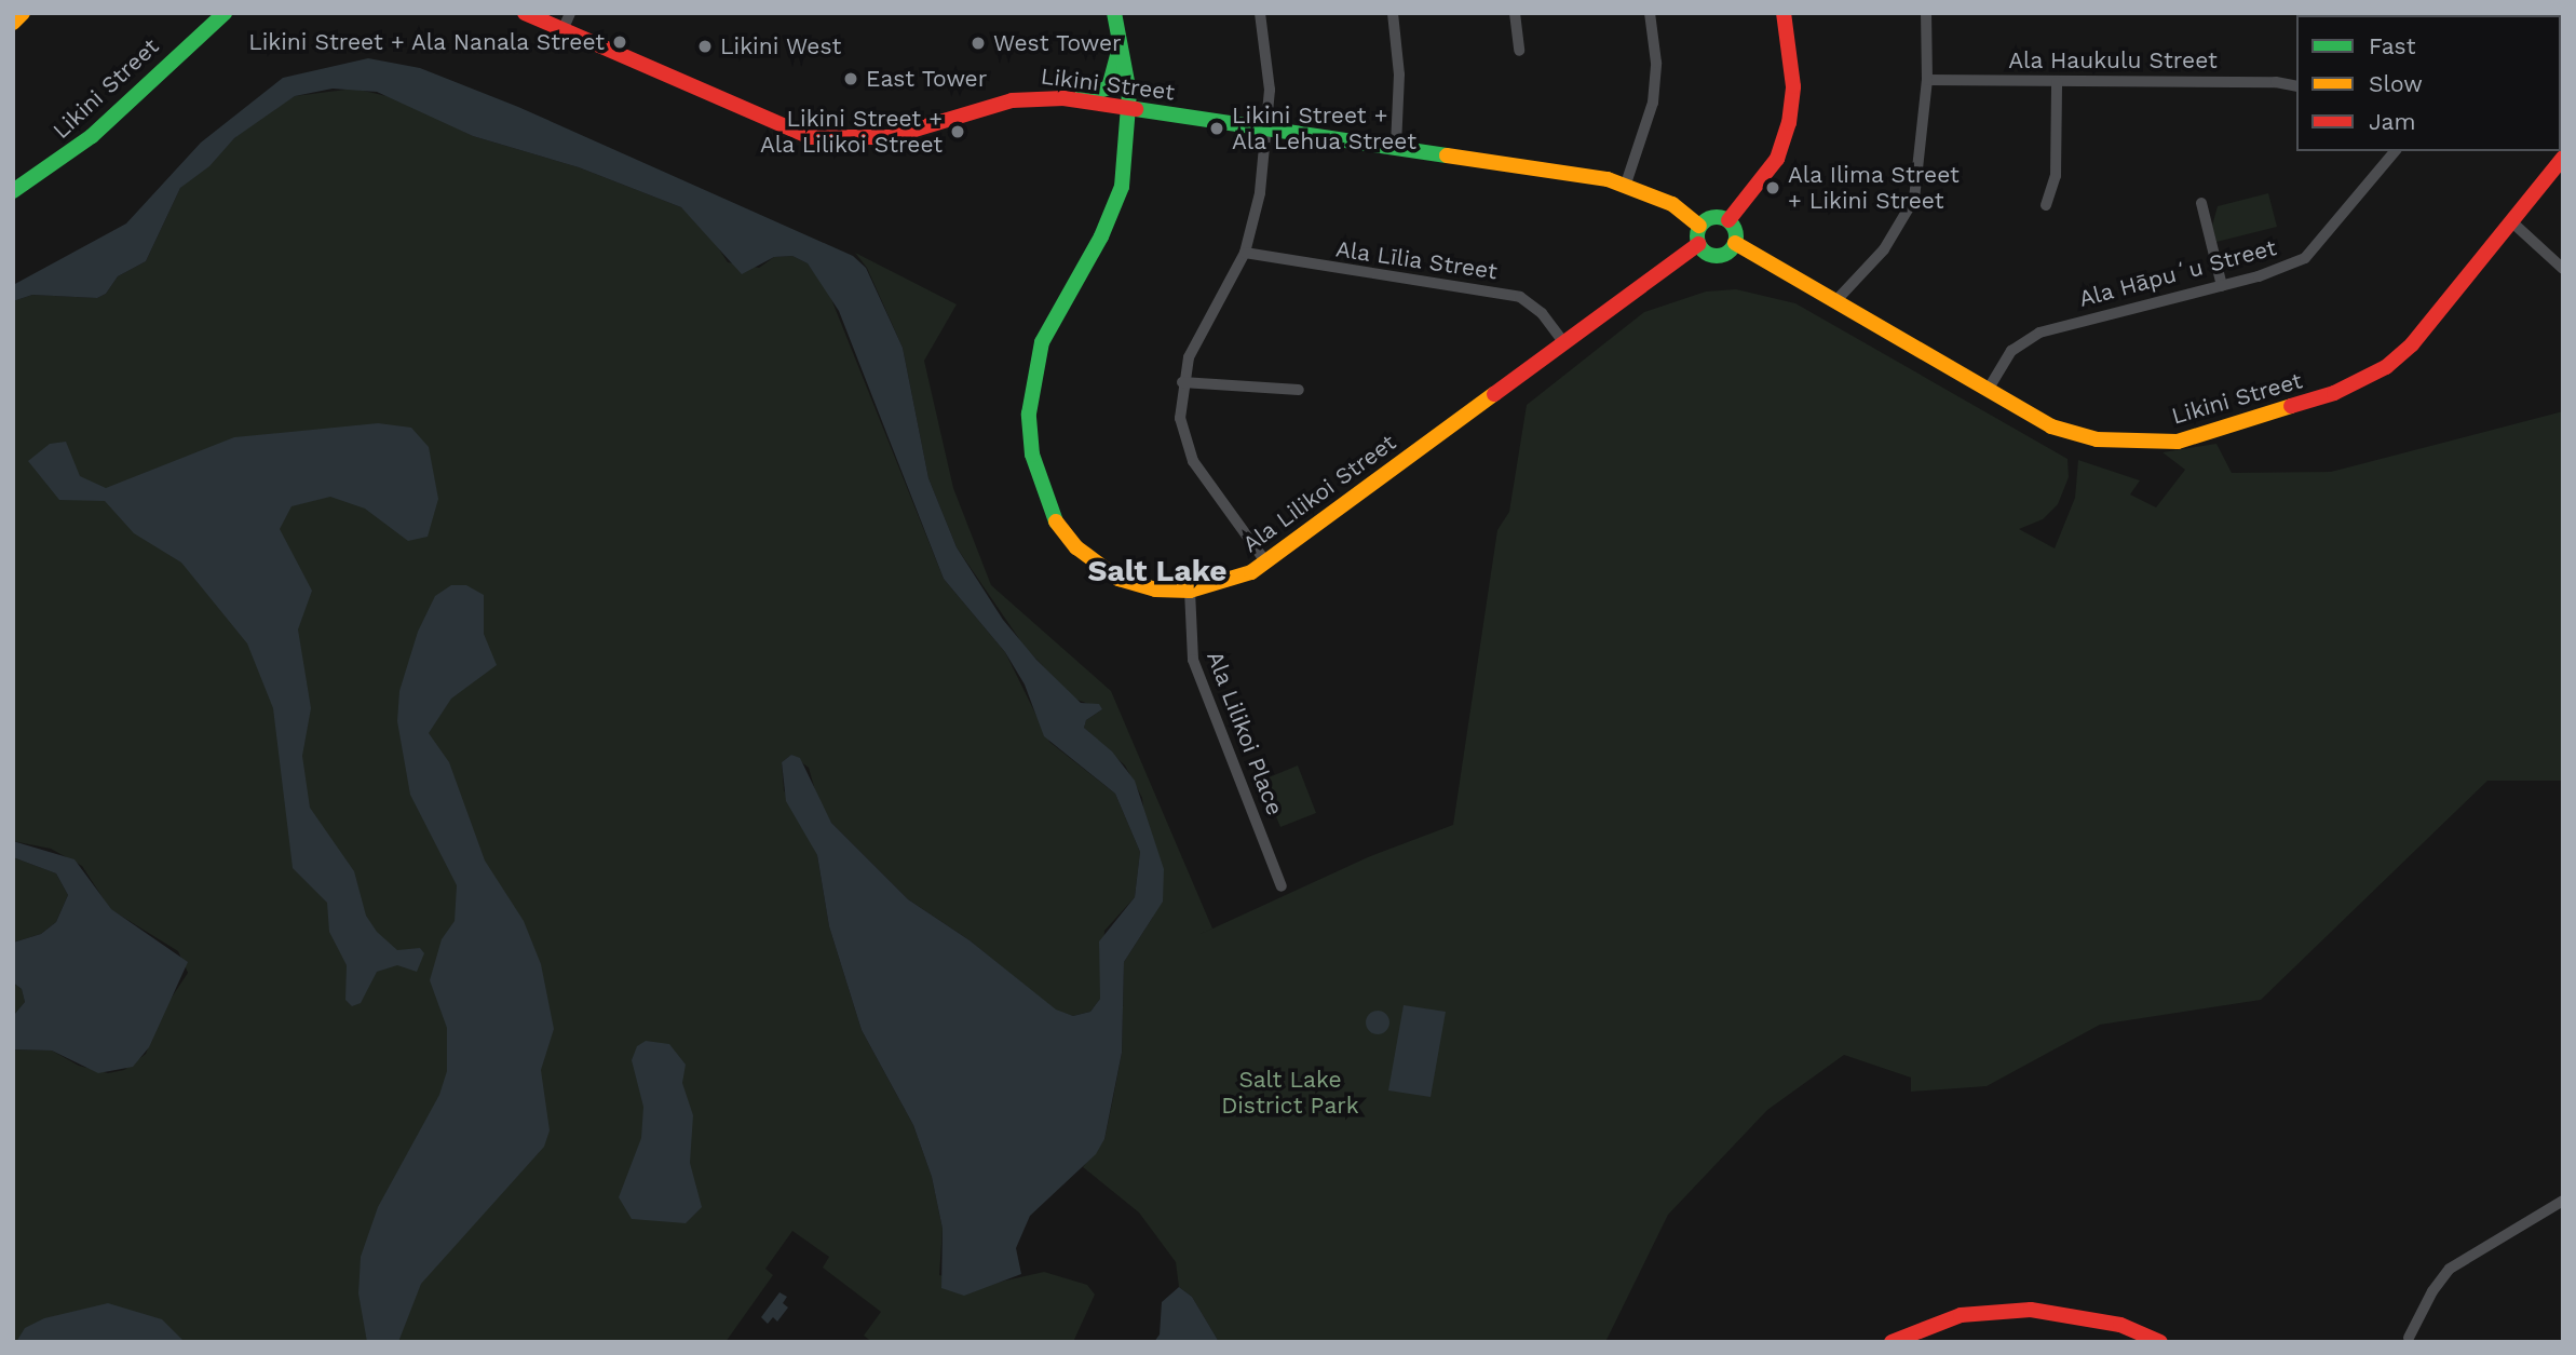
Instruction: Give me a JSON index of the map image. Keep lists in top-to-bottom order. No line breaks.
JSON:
{"streets":{"street":["Ala Haukulu Street","Likini Street","Ala Līlia Street","Ala Hāpuʻu Street","Ala Lilikoi Street","Ala Lilikoi Place"]},"crossings":[["Likini Street","Ala Hāpuʻu Street"],["Likini Street","Ala Lilikoi Street"],["Ala Līlia Street","Ala Lilikoi Street"],["Ala Lilikoi Street","Ala Lilikoi Place"]],"districts":["Salt Lake"],"parks":["Salt Lake District Park"],"places":["Likini Street + Ala Nanala Street","West Tower","Likini West","East Tower","Likini Street + Ala Lehua Street","Likini Street + Ala Lilikoi Street","Ala Ilima Street + Likini Street"],"legend":["Fast","Slow","Jam"]}
